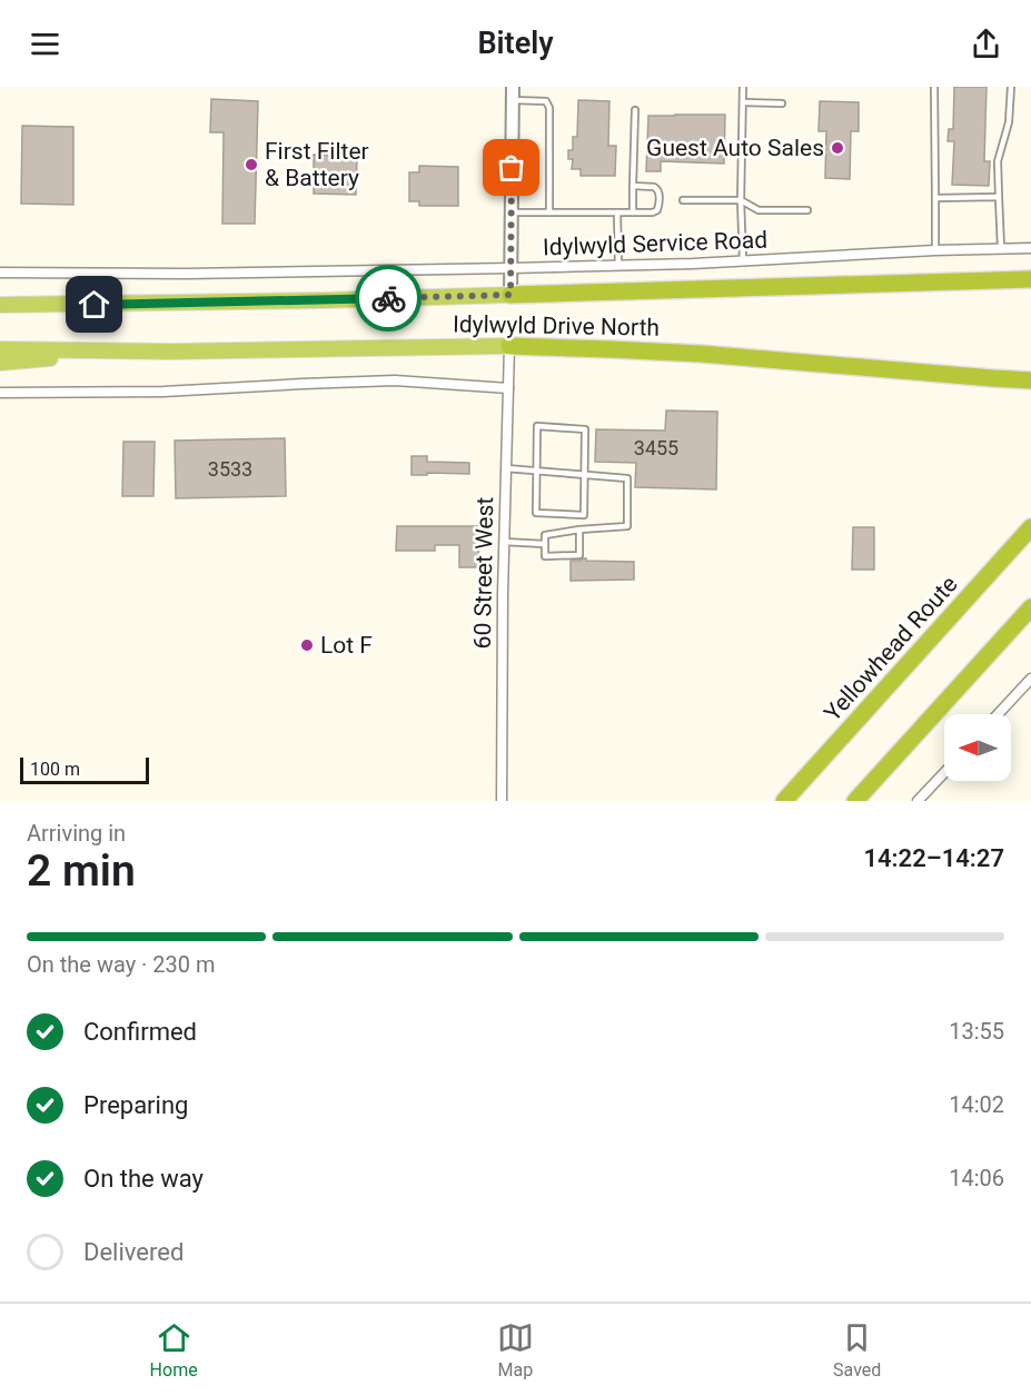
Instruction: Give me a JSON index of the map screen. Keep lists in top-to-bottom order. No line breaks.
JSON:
{"streets":{"highway":["Idylwyld Drive North","Yellowhead Route"],"street":["Idylwyld Service Road","60 Street West"]},"crossings":[["Idylwyld Drive North","60 Street West"]],"places":["Guest Auto Sales","First Filter & Battery","Lot F"],"house_numbers":["3455","3533"],"scale_bar":"100 m","north":"left","page":{"header":"Bitely","scale":"100 m","heading":["2 min","Arriving in","14:22–14:27"],"bar":"On the way · 230 m","list":[["Confirmed","13:55"],["Preparing","14:02"],["On the way","14:06"],"Delivered"],"tabs":["Home","Map","Saved"]}}
